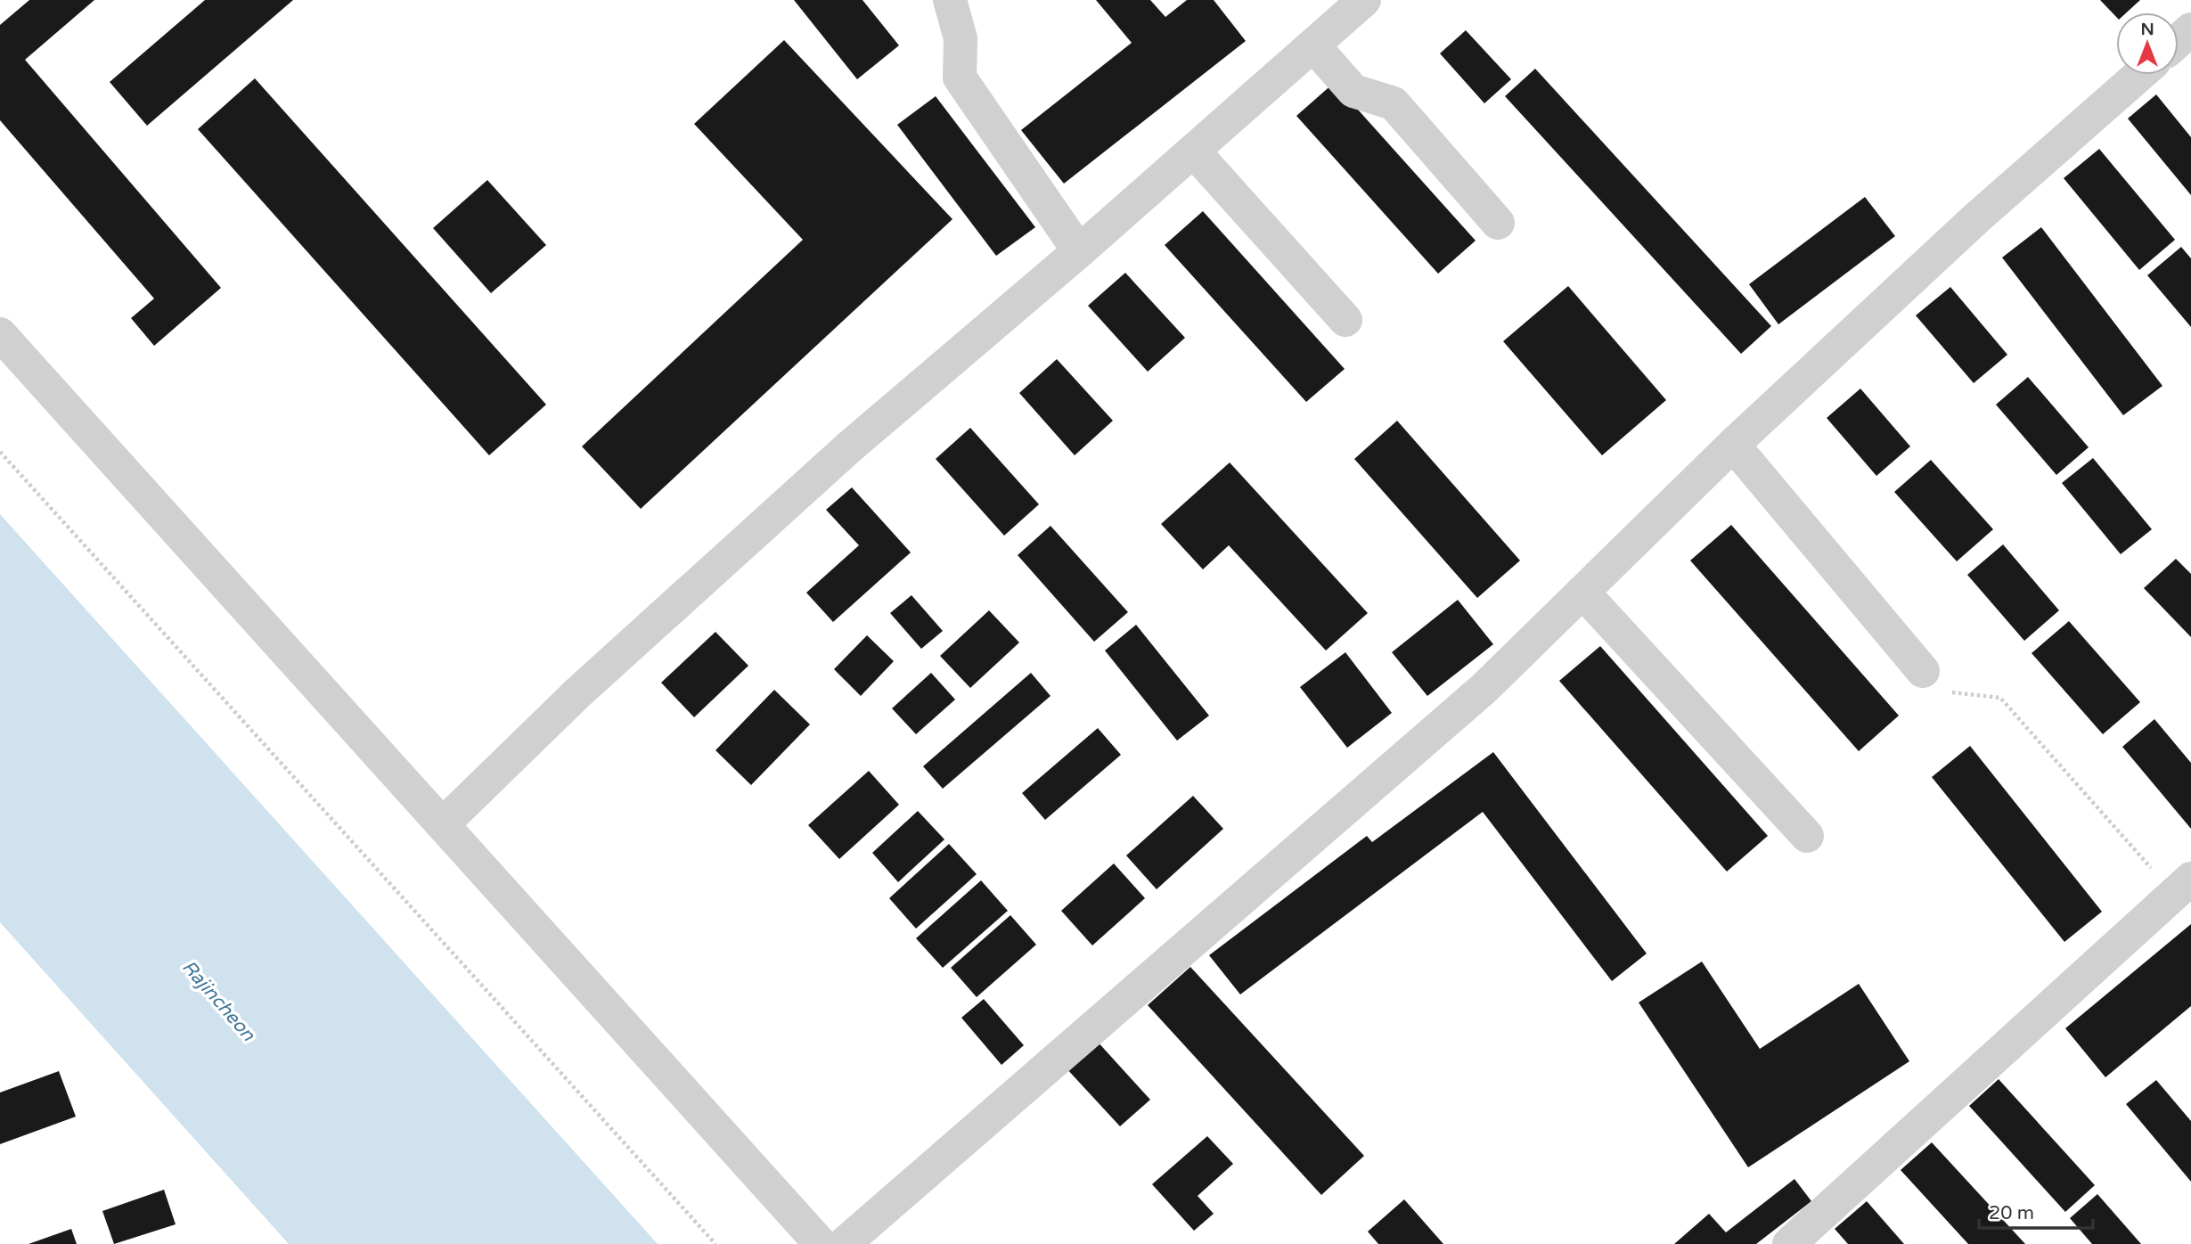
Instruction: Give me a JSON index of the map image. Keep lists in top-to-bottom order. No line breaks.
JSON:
{"water":["Rajincheon"],"scale_bar":"20 m","north":"top"}
